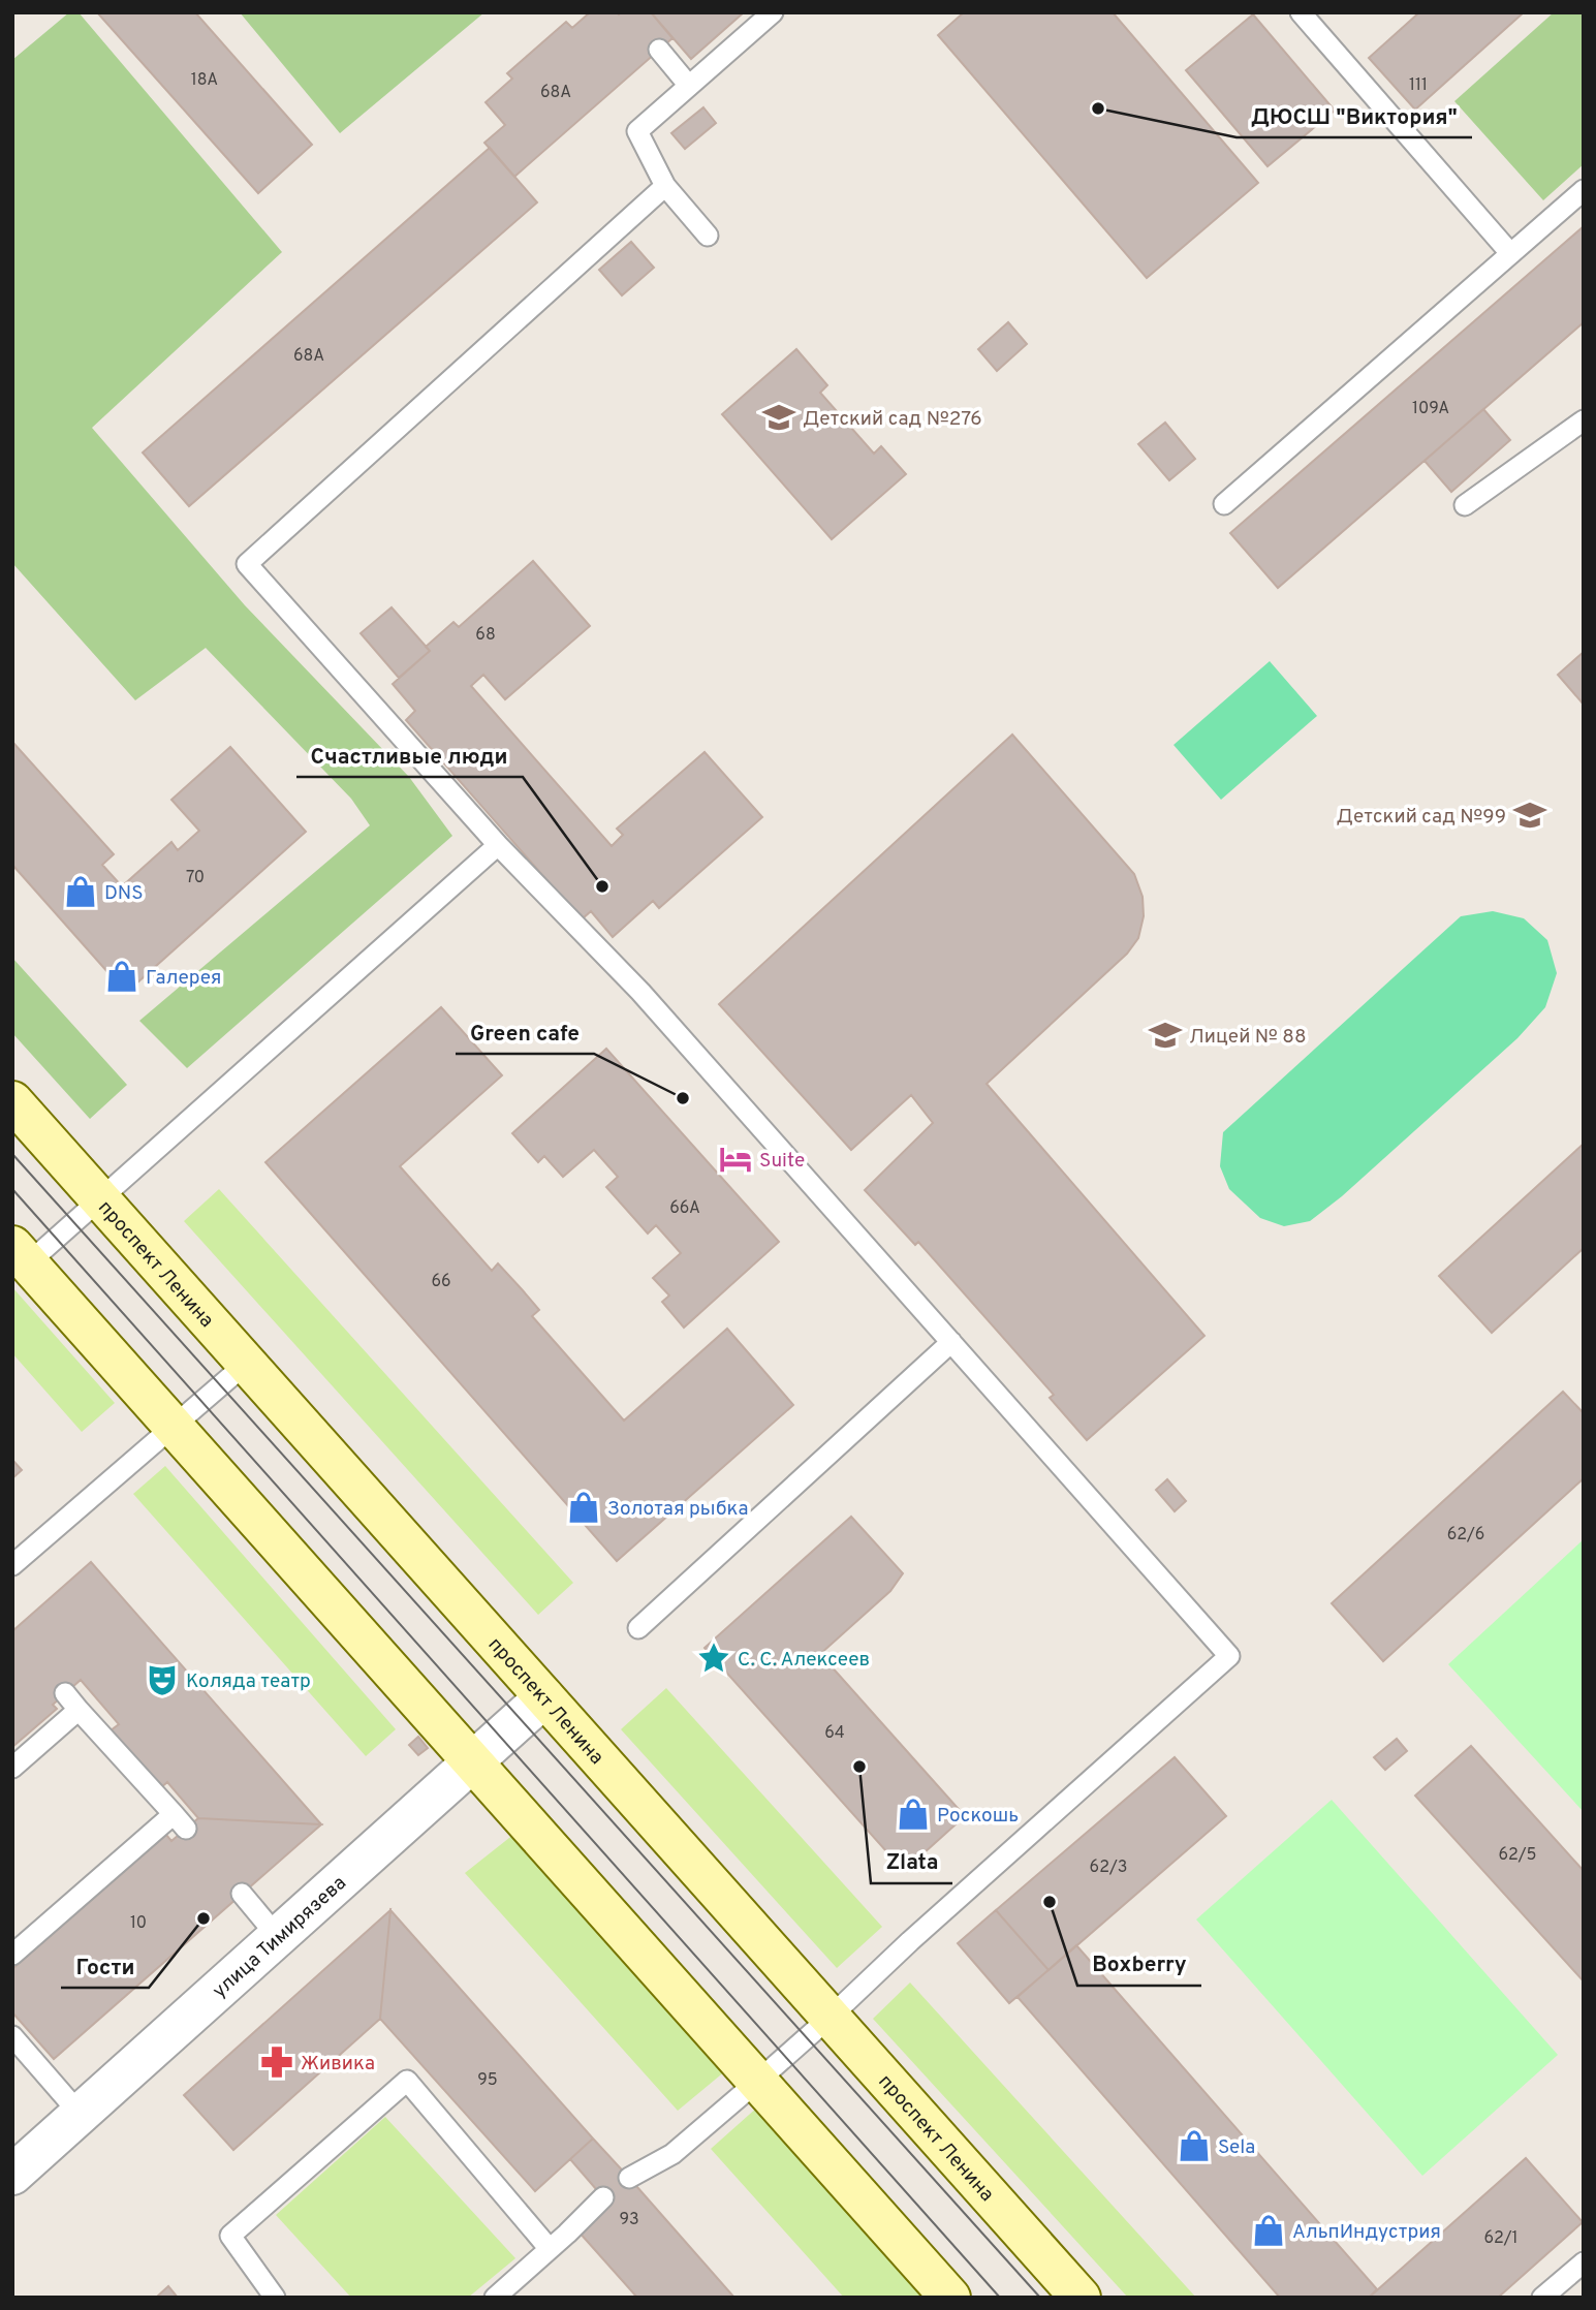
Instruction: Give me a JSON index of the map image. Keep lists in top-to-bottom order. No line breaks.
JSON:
{"streets":{"main road":["проспект Ленина"],"street":["улица Тимирязева"]},"crossings":[["проспект Ленина","улица Тимирязева"]],"places":{"other":["ДЮСШ \"Виктория\"","Счастливые люди","Green cafe","Zlata","Boxberry","Гости"],"school or university":["Детский сад №276","Детский сад №99","Лицей № 88"],"shop":["DNS","Галерея","Золотая рыбка","Роскошь","Sela","АльпИндустрия"],"hotel":["Suite"],"place":["С. С. Алексеев"],"theatre":["Коляда театр"],"pharmacy":["Живика"]},"house_numbers":["18А","111","68А","68А","109А","68","70","66А","66","62/6","64","62/5","62/3","10","95","93","62/1"]}
